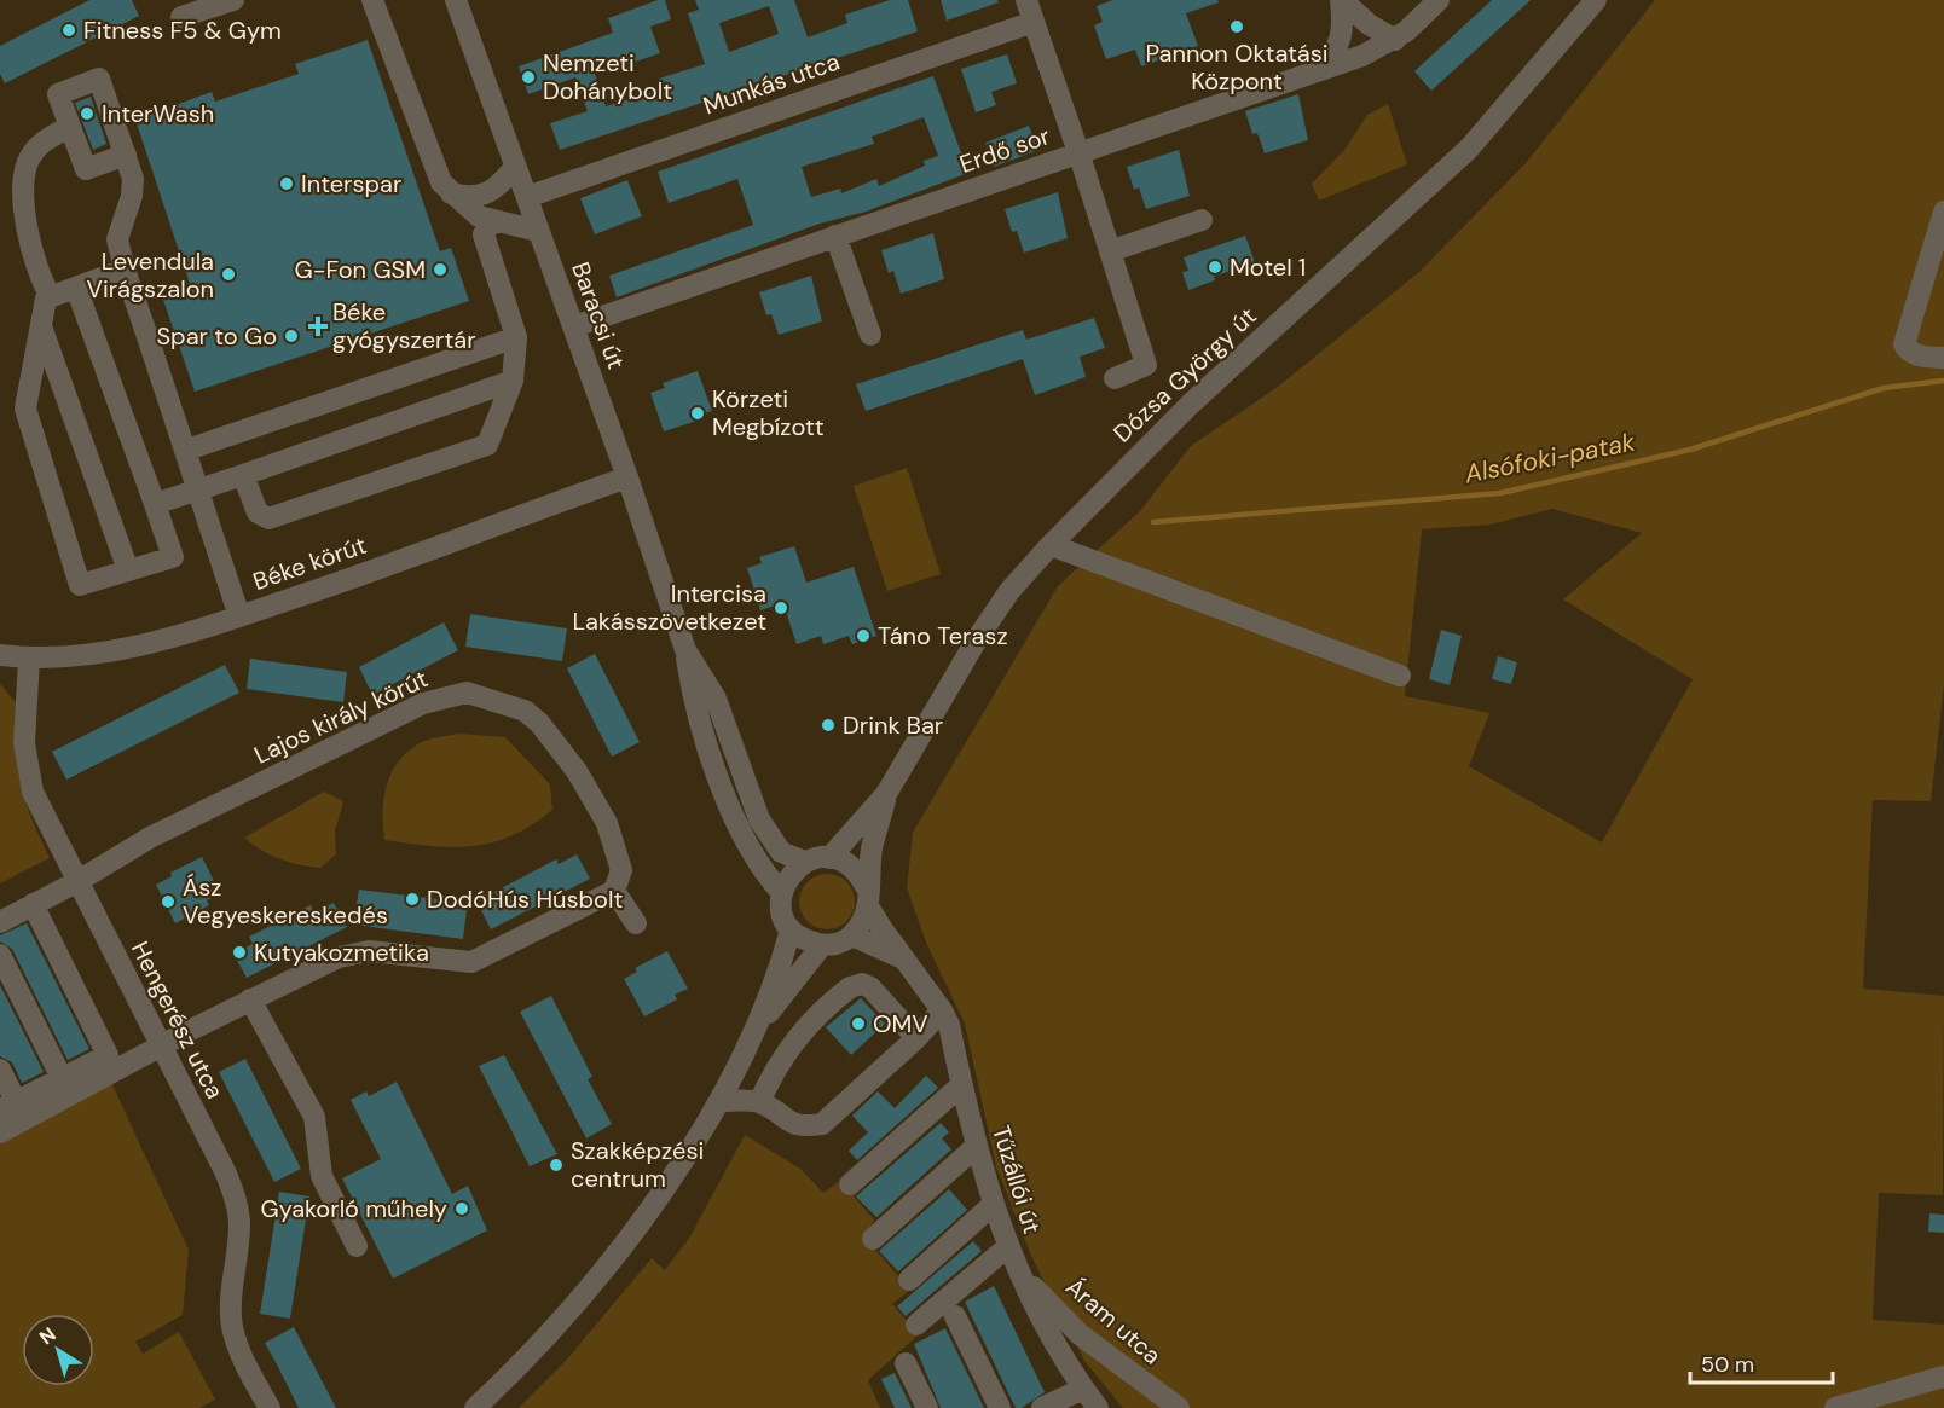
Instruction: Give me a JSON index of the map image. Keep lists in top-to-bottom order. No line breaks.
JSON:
{"streets":{"street":["Munkás utca","Erdő sor","Baracsi út","Dózsa György út","Béke körút","Lajos király körút","Hengerész utca","Tűzállói út","Áram utca"]},"crossings":[["Munkás utca","Baracsi út"],["Erdő sor","Baracsi út"],["Baracsi út","Dózsa György út"],["Baracsi út","Béke körút"],["Baracsi út","Tűzállói út"],["Dózsa György út","Tűzállói út"],["Béke körút","Hengerész utca"],["Lajos király körút","Hengerész utca"],["Tűzállói út","Áram utca"]],"water":["Alsófoki-patak"],"places":{"other":["Pannon Oktatási Központ","Fitness F5 & Gym","Nemzeti Dohánybolt","InterWash","Interspar","Motel 1","G-Fon GSM","Levendula Virágszalon","Spar to Go","Körzeti Megbízott","Intercisa Lakásszövetkezet","Táno Terasz","Drink Bar","DodóHús Húsbolt","Ász Vegyeskereskedés","Kutyakozmetika","OMV","Szakképzési centrum","Gyakorló műhely"],"health":["Béke gyógyszertár"]},"scale_bar":"50 m","north":"top left"}
